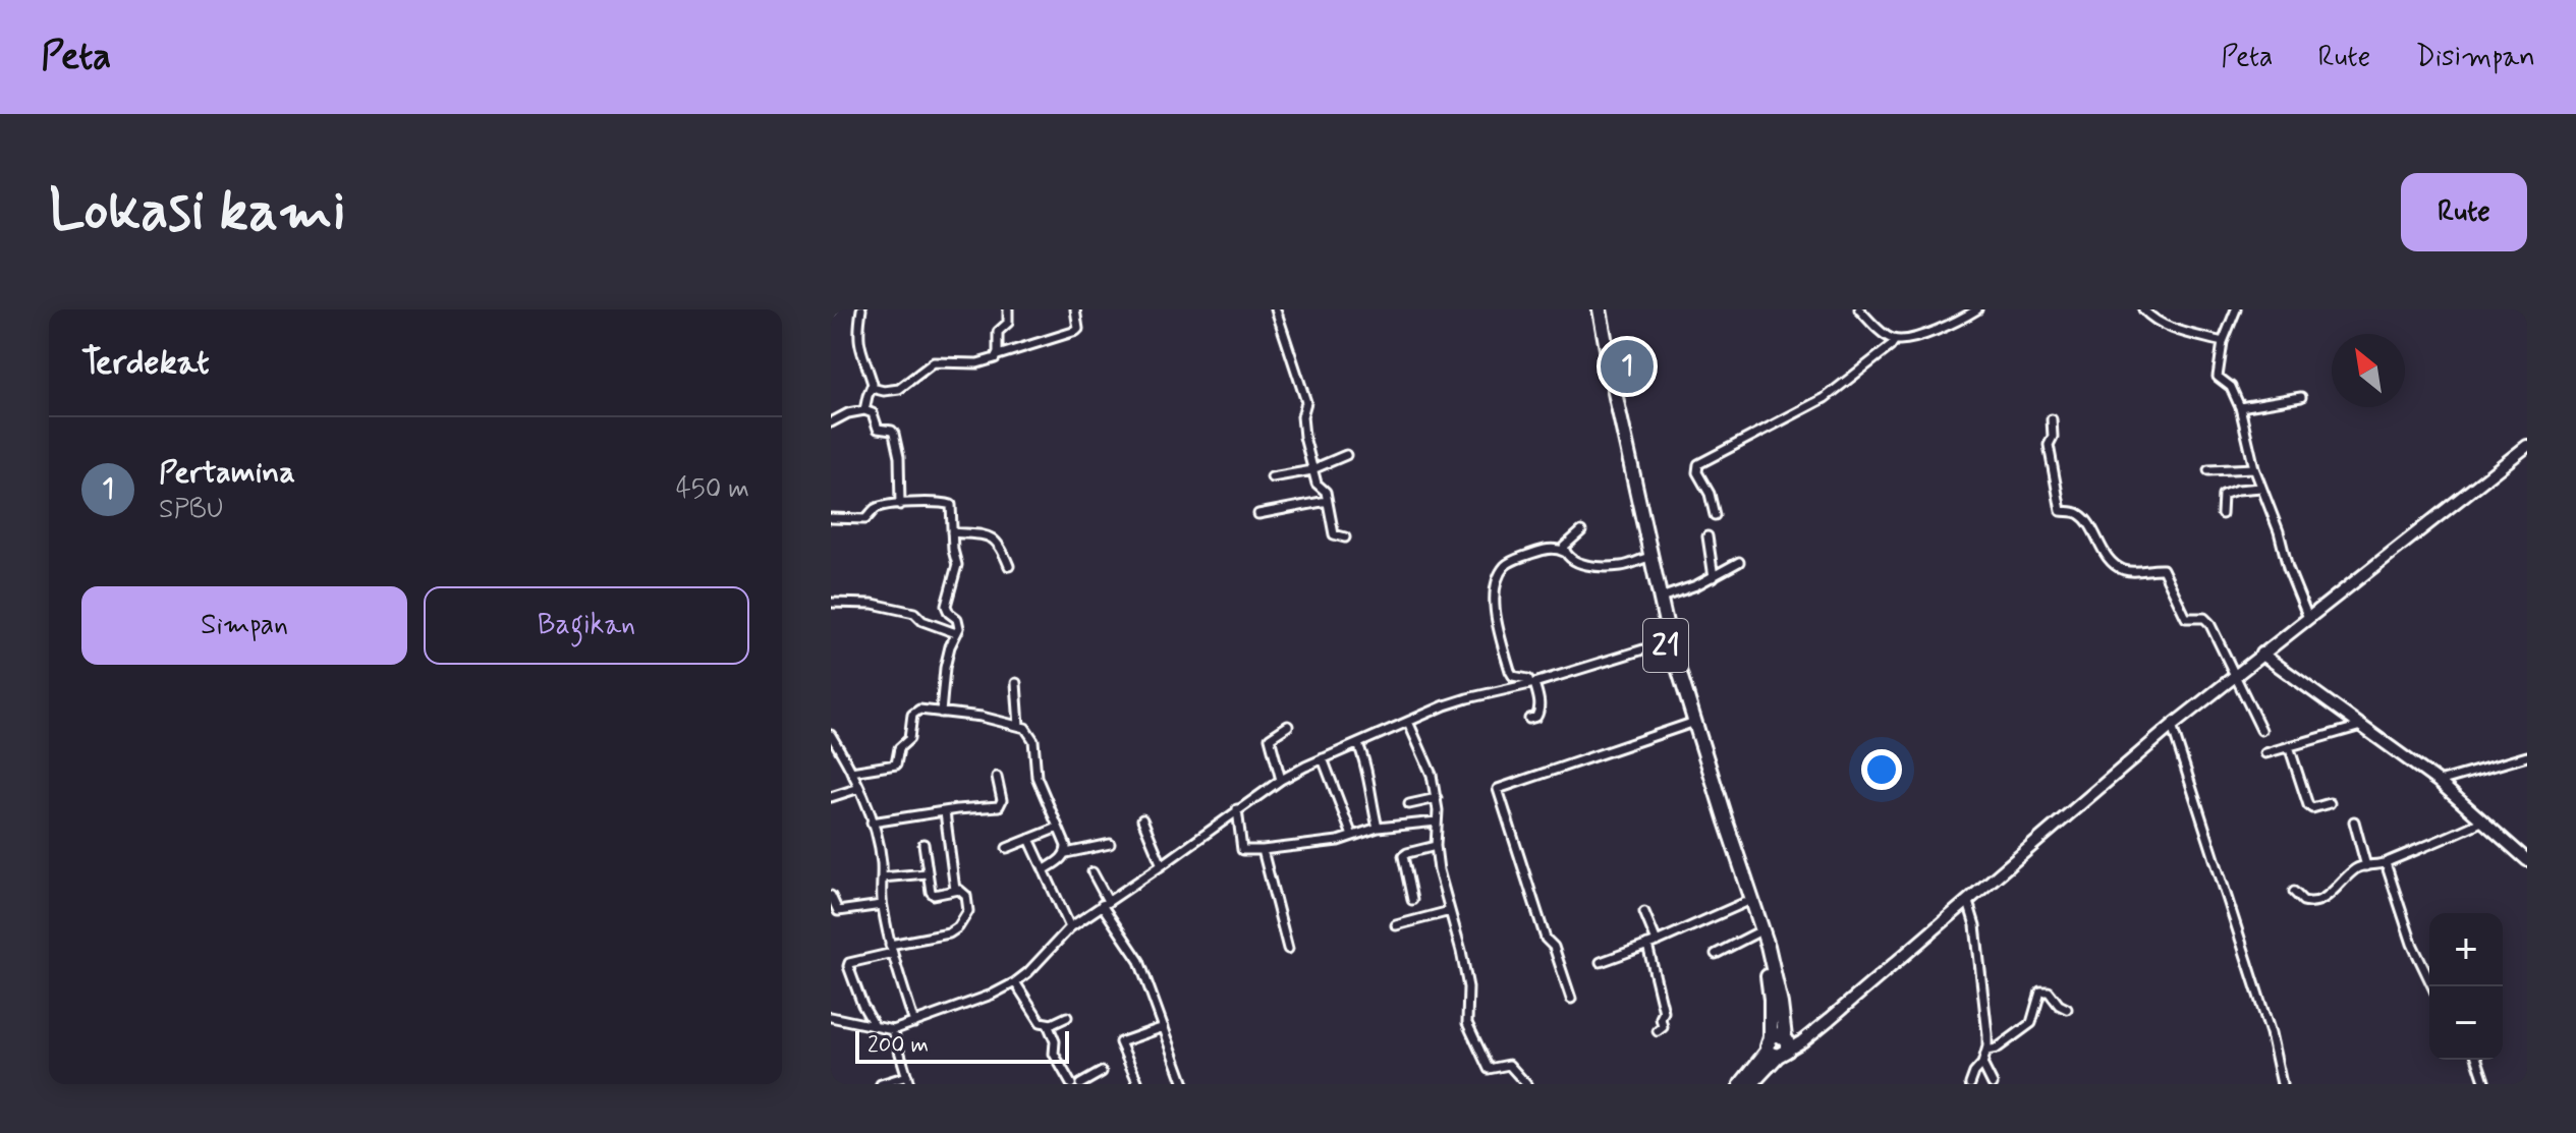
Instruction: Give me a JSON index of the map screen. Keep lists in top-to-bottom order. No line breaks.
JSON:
{"streets":{"highway":["21"]},"scale_bar":"200 m","north":"top left","page":{"header":"Peta","nav":["Peta","Rute","Disimpan"],"buttons":["Rute",["Simpan","Bagikan"]],"title":"Lokasi kami","heading":"Terdekat","pins":"1","list":[{"mark":"1","name":"Pertamina","note":"SPBU","value":"450 m"}],"map_buttons":["+","−"],"scale":"200 m"}}
